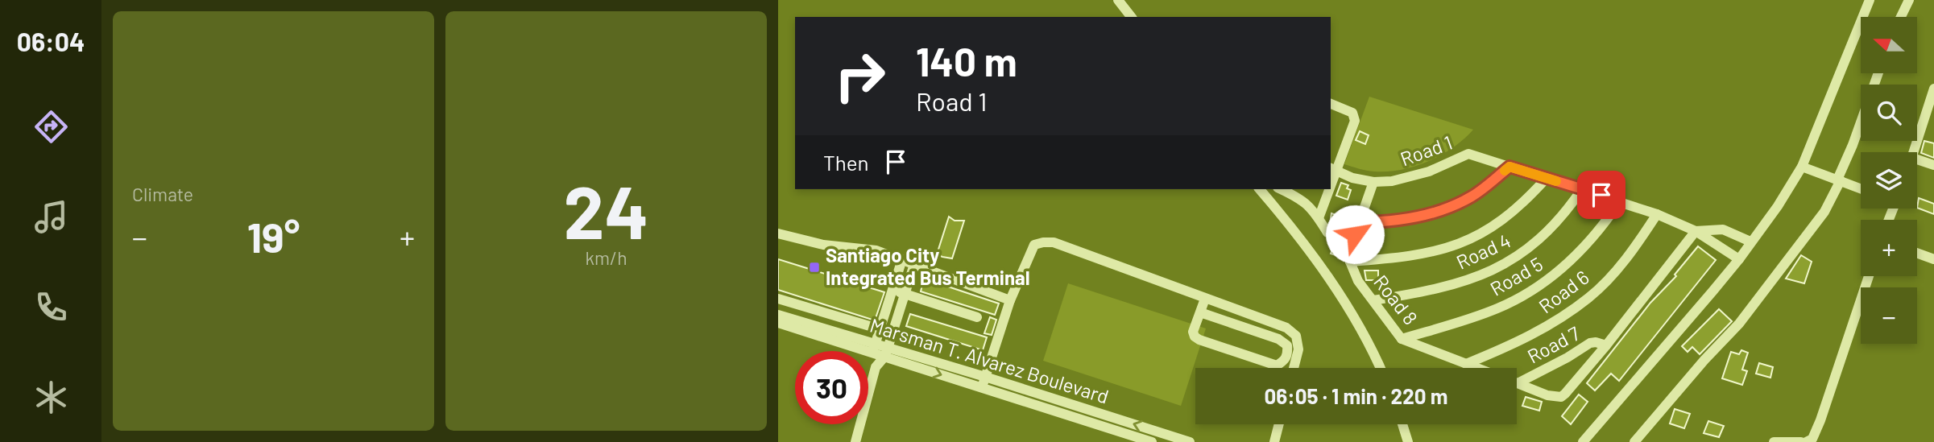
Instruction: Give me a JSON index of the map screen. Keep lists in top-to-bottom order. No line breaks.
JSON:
{"streets":{"street":["Road 1","Road 4","Road 5","Road 6","Road 8","Road 7","Marsman T. Alvarez Boulevard"]},"crossings":[["Road 1","Road 4"],["Road 1","Road 5"],["Road 1","Road 6"],["Road 4","Road 8"],["Road 5","Road 8"],["Road 6","Road 8"]],"places":{"transit":["Santiago City Integrated Bus Terminal"]},"north":"left","page":{"tabs":"06:04","tile":["Climate",["24","km/h"]],"map_buttons":["+","−"],"turn":["140 m","Road 1"],"then":"Then","heat":["−","19°","+"],"limit":"30","trip":"06:05 · 1 min · 220 m"}}
